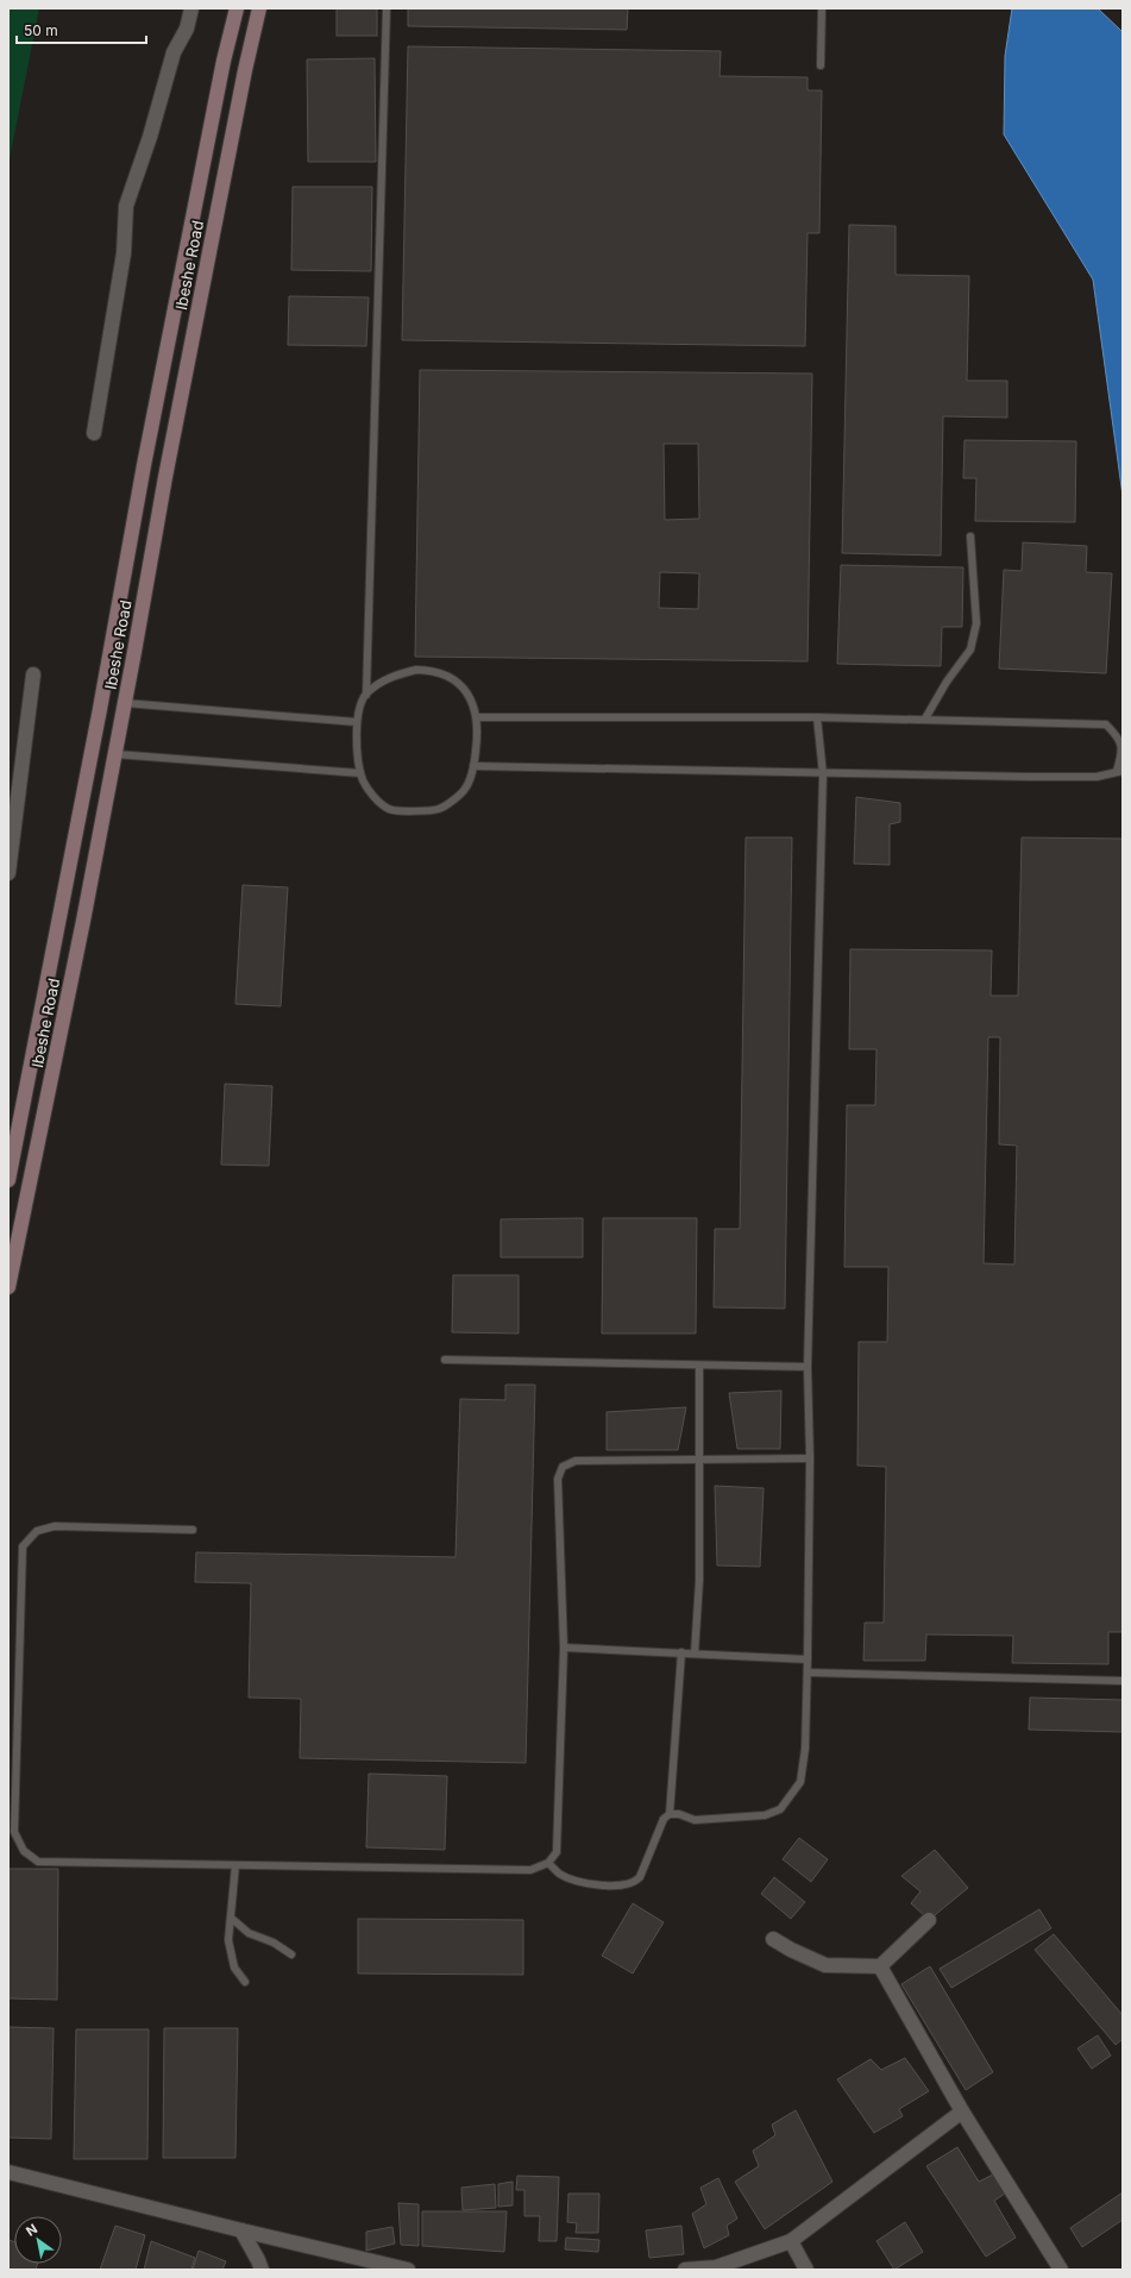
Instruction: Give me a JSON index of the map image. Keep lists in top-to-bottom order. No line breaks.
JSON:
{"streets":{"main road":["Ibeshe Road"]},"scale_bar":"50 m","north":"top left"}
